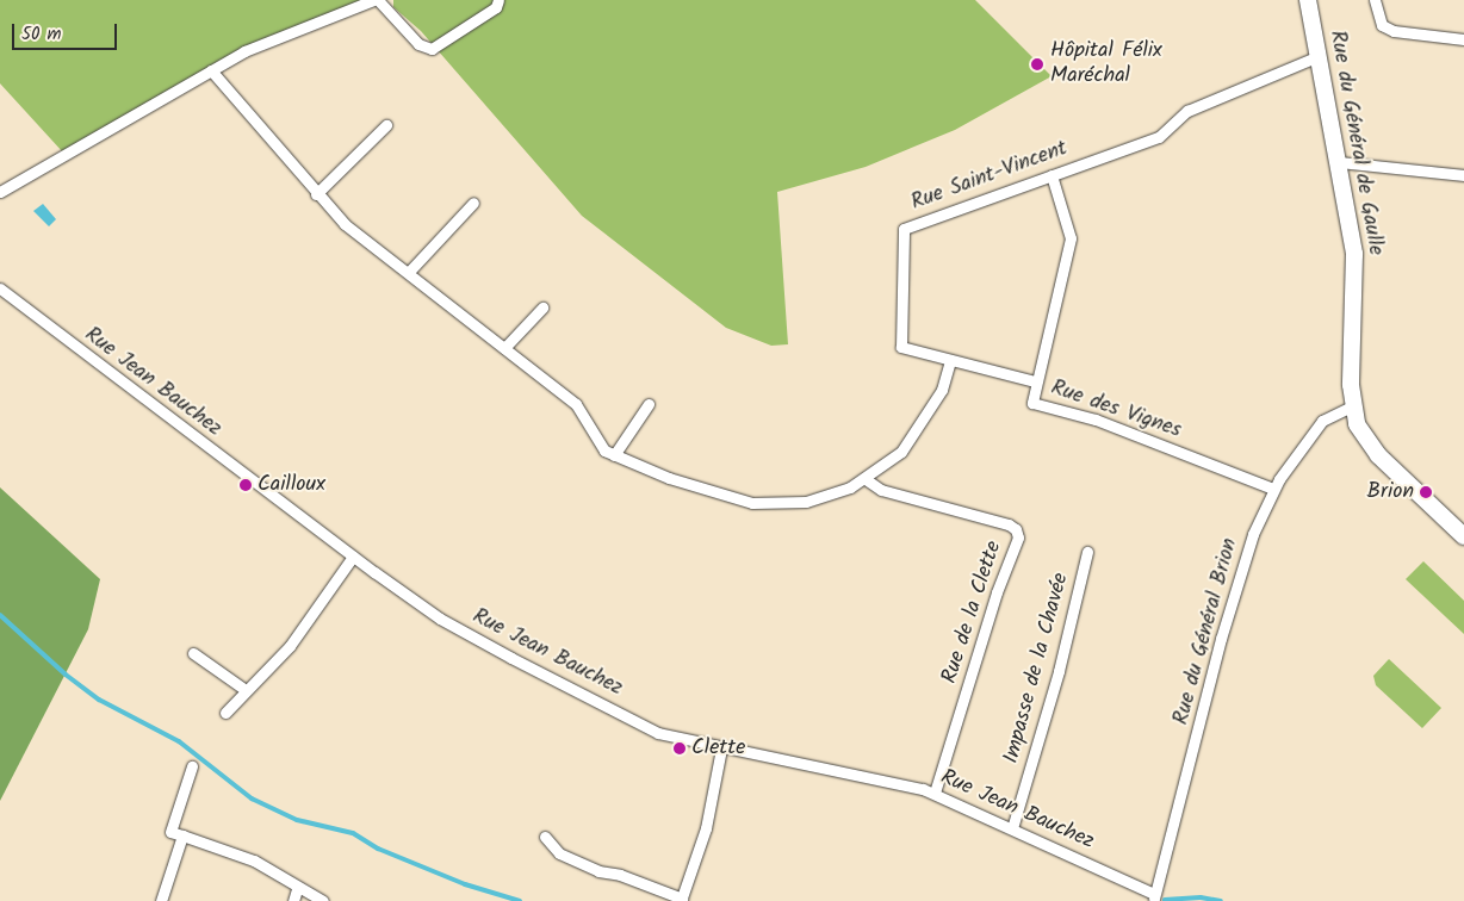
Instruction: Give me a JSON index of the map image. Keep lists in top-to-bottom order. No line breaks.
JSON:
{"streets":{"street":["Rue du Général de Gaulle","Rue Saint-Vincent","Rue Jean Bauchez","Rue des Vignes","Rue de la Clette","Rue du Général Brion","Impasse de la Chavée"]},"crossings":[["Rue du Général de Gaulle","Rue Saint-Vincent"],["Rue du Général de Gaulle","Rue du Général Brion"],["Rue Saint-Vincent","Rue des Vignes"],["Rue Jean Bauchez","Rue de la Clette"],["Rue Jean Bauchez","Rue du Général Brion"],["Rue Jean Bauchez","Impasse de la Chavée"],["Rue des Vignes","Rue du Général Brion"]],"places":["Hôpital Félix Maréchal","Cailloux","Brion","Clette"],"scale_bar":"50 m"}
